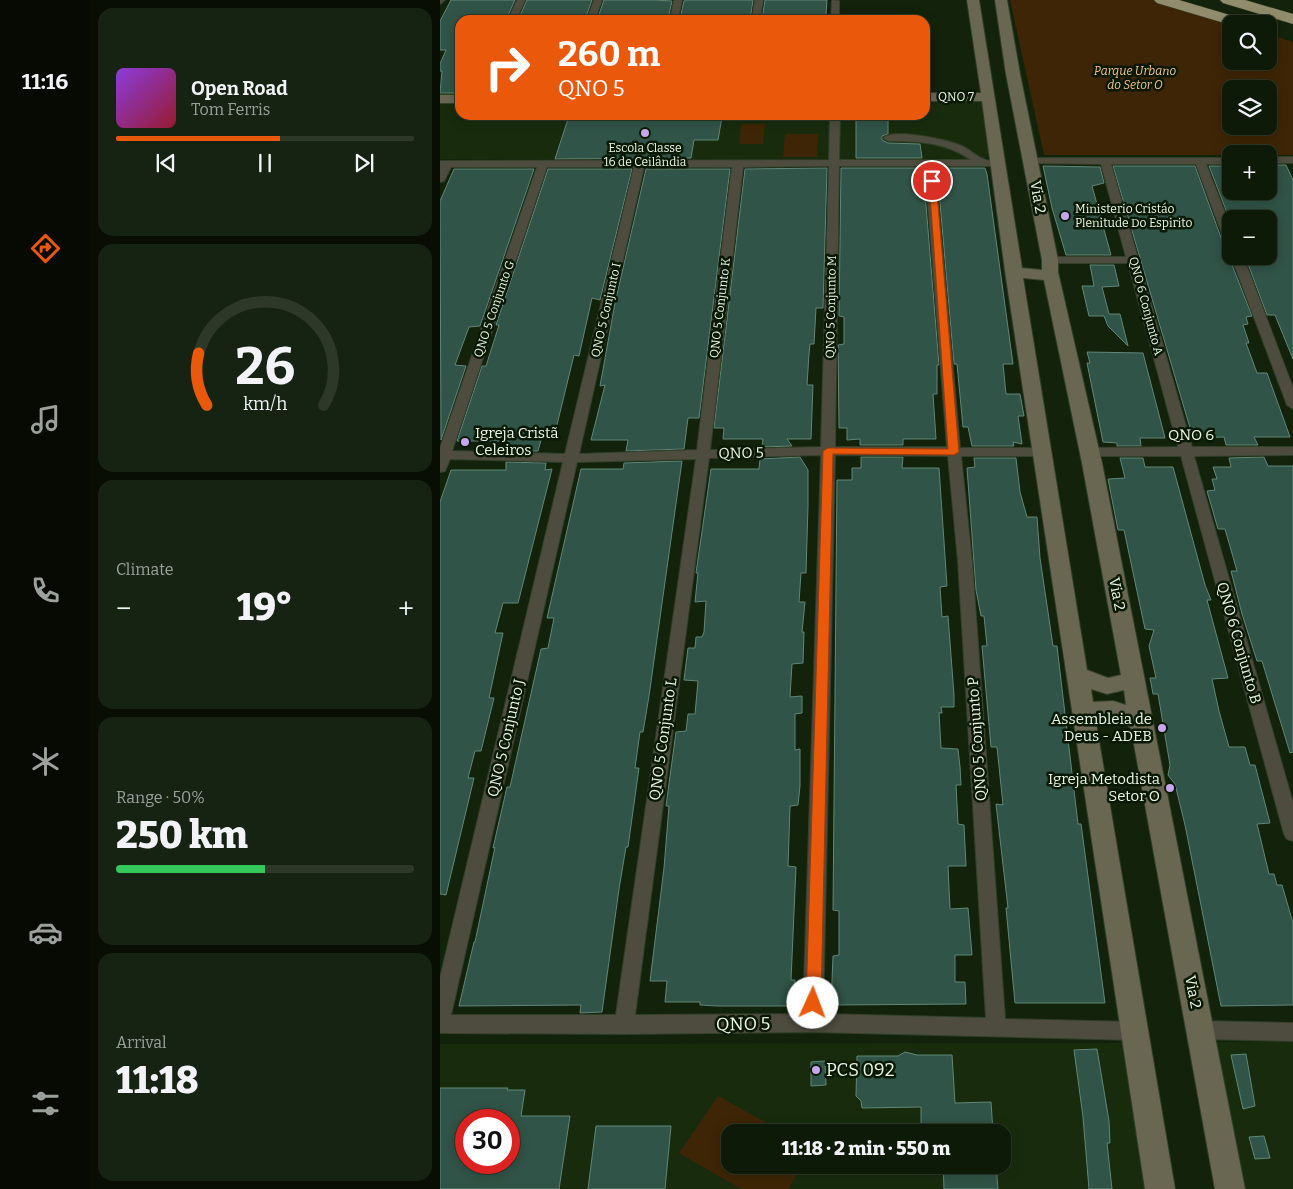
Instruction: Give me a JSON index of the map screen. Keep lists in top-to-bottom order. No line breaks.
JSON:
{"streets":{"main road":["QNO 7","Via 2"],"street":["QNO 6 Conjunto A","QNO 5 Conjunto M","QNO 5 Conjunto K","QNO 5 Conjunto G","QNO 5 Conjunto I","QNO 6","QNO 5","QNO 6 Conjunto B","QNO 5 Conjunto J","QNO 5 Conjunto L","QNO 5 Conjunto P"]},"crossings":[["Via 2","QNO 6"],["QNO 6 Conjunto A","QNO 6"],["QNO 6 Conjunto A","QNO 6 Conjunto B"],["QNO 5 Conjunto M","QNO 5"],["QNO 5 Conjunto K","QNO 5"],["QNO 5 Conjunto K","QNO 5 Conjunto L"],["QNO 5 Conjunto G","QNO 5"],["QNO 5 Conjunto I","QNO 5"],["QNO 5 Conjunto I","QNO 5 Conjunto J"],["QNO 6","QNO 6 Conjunto B"],["QNO 5","QNO 5 Conjunto J"],["QNO 5","QNO 5 Conjunto L"],["QNO 5","QNO 5 Conjunto P"]],"parks":["Parque Urbano do Setor O"],"places":["Escola Classe 16 de Ceilândia","Ministerio Cristáo Plenitude Do Espirito","Igreja Cristã Celeiros","Assembleia de Deus - ADEB","Igreja Metodista Setor O","PCS 092"],"page":{"tabs":"11:16","map_buttons":["+","−"],"turn":["260 m","QNO 5"],"song":["Open Road","Tom Ferris"],"tile":["Climate",["Range · 50%","250 km"],["Arrival","11:18"]],"heat":["−","19°","+"],"limit":"30","trip":"11:18 · 2 min · 550 m","gauge":["26","km/h"]}}
